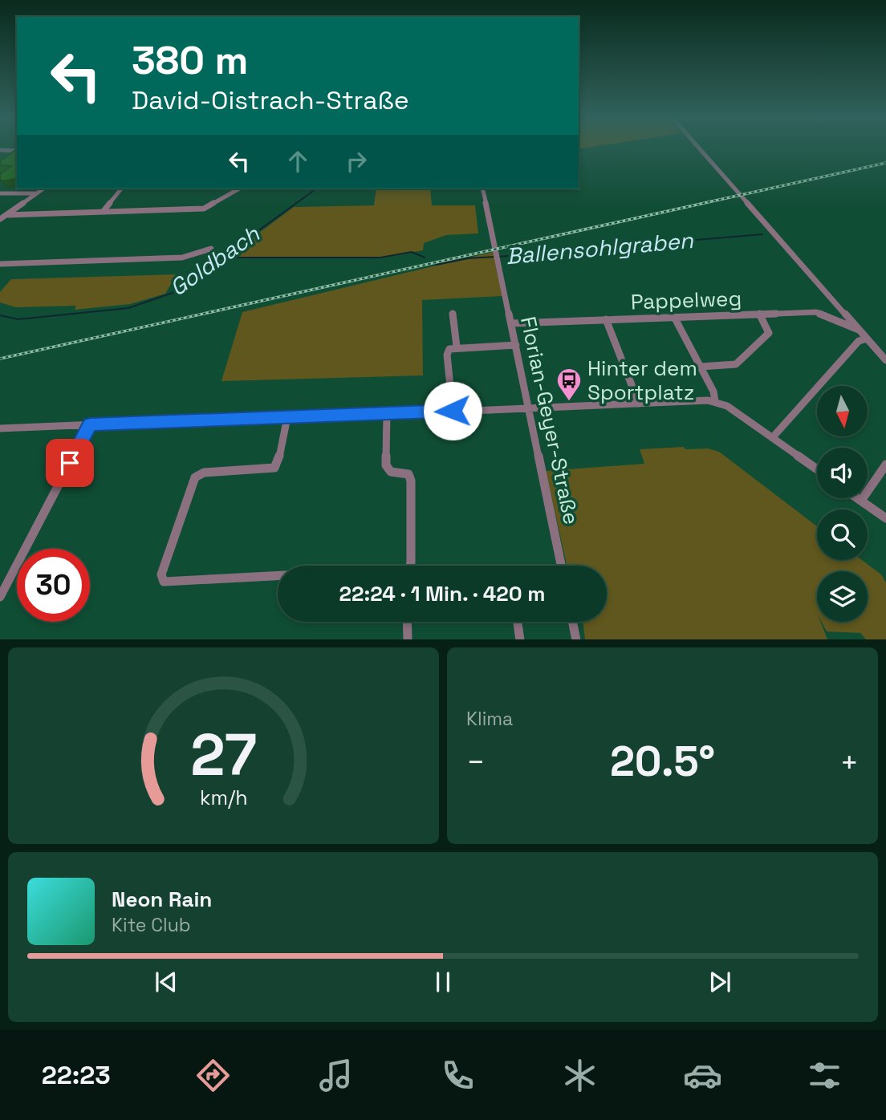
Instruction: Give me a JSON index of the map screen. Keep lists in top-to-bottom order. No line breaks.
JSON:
{"streets":{"street":["Pappelweg","Florian-Geyer-Straße"]},"crossings":[["Pappelweg","Florian-Geyer-Straße"]],"water":["Ballensohlgraben","Goldbach"],"places":{"bus stop":["Hinter dem Sportplatz"]},"north":"bottom","page":{"turn":["380 m","David-Oistrach-Straße"],"limit":"30","trip":"22:24 · 1 Min. · 420 m","tile":"Klima","heat":["−","20.5°","+"],"song":["Neon Rain","Kite Club"],"tabs":"22:23","gauge":["27","km/h"]}}
